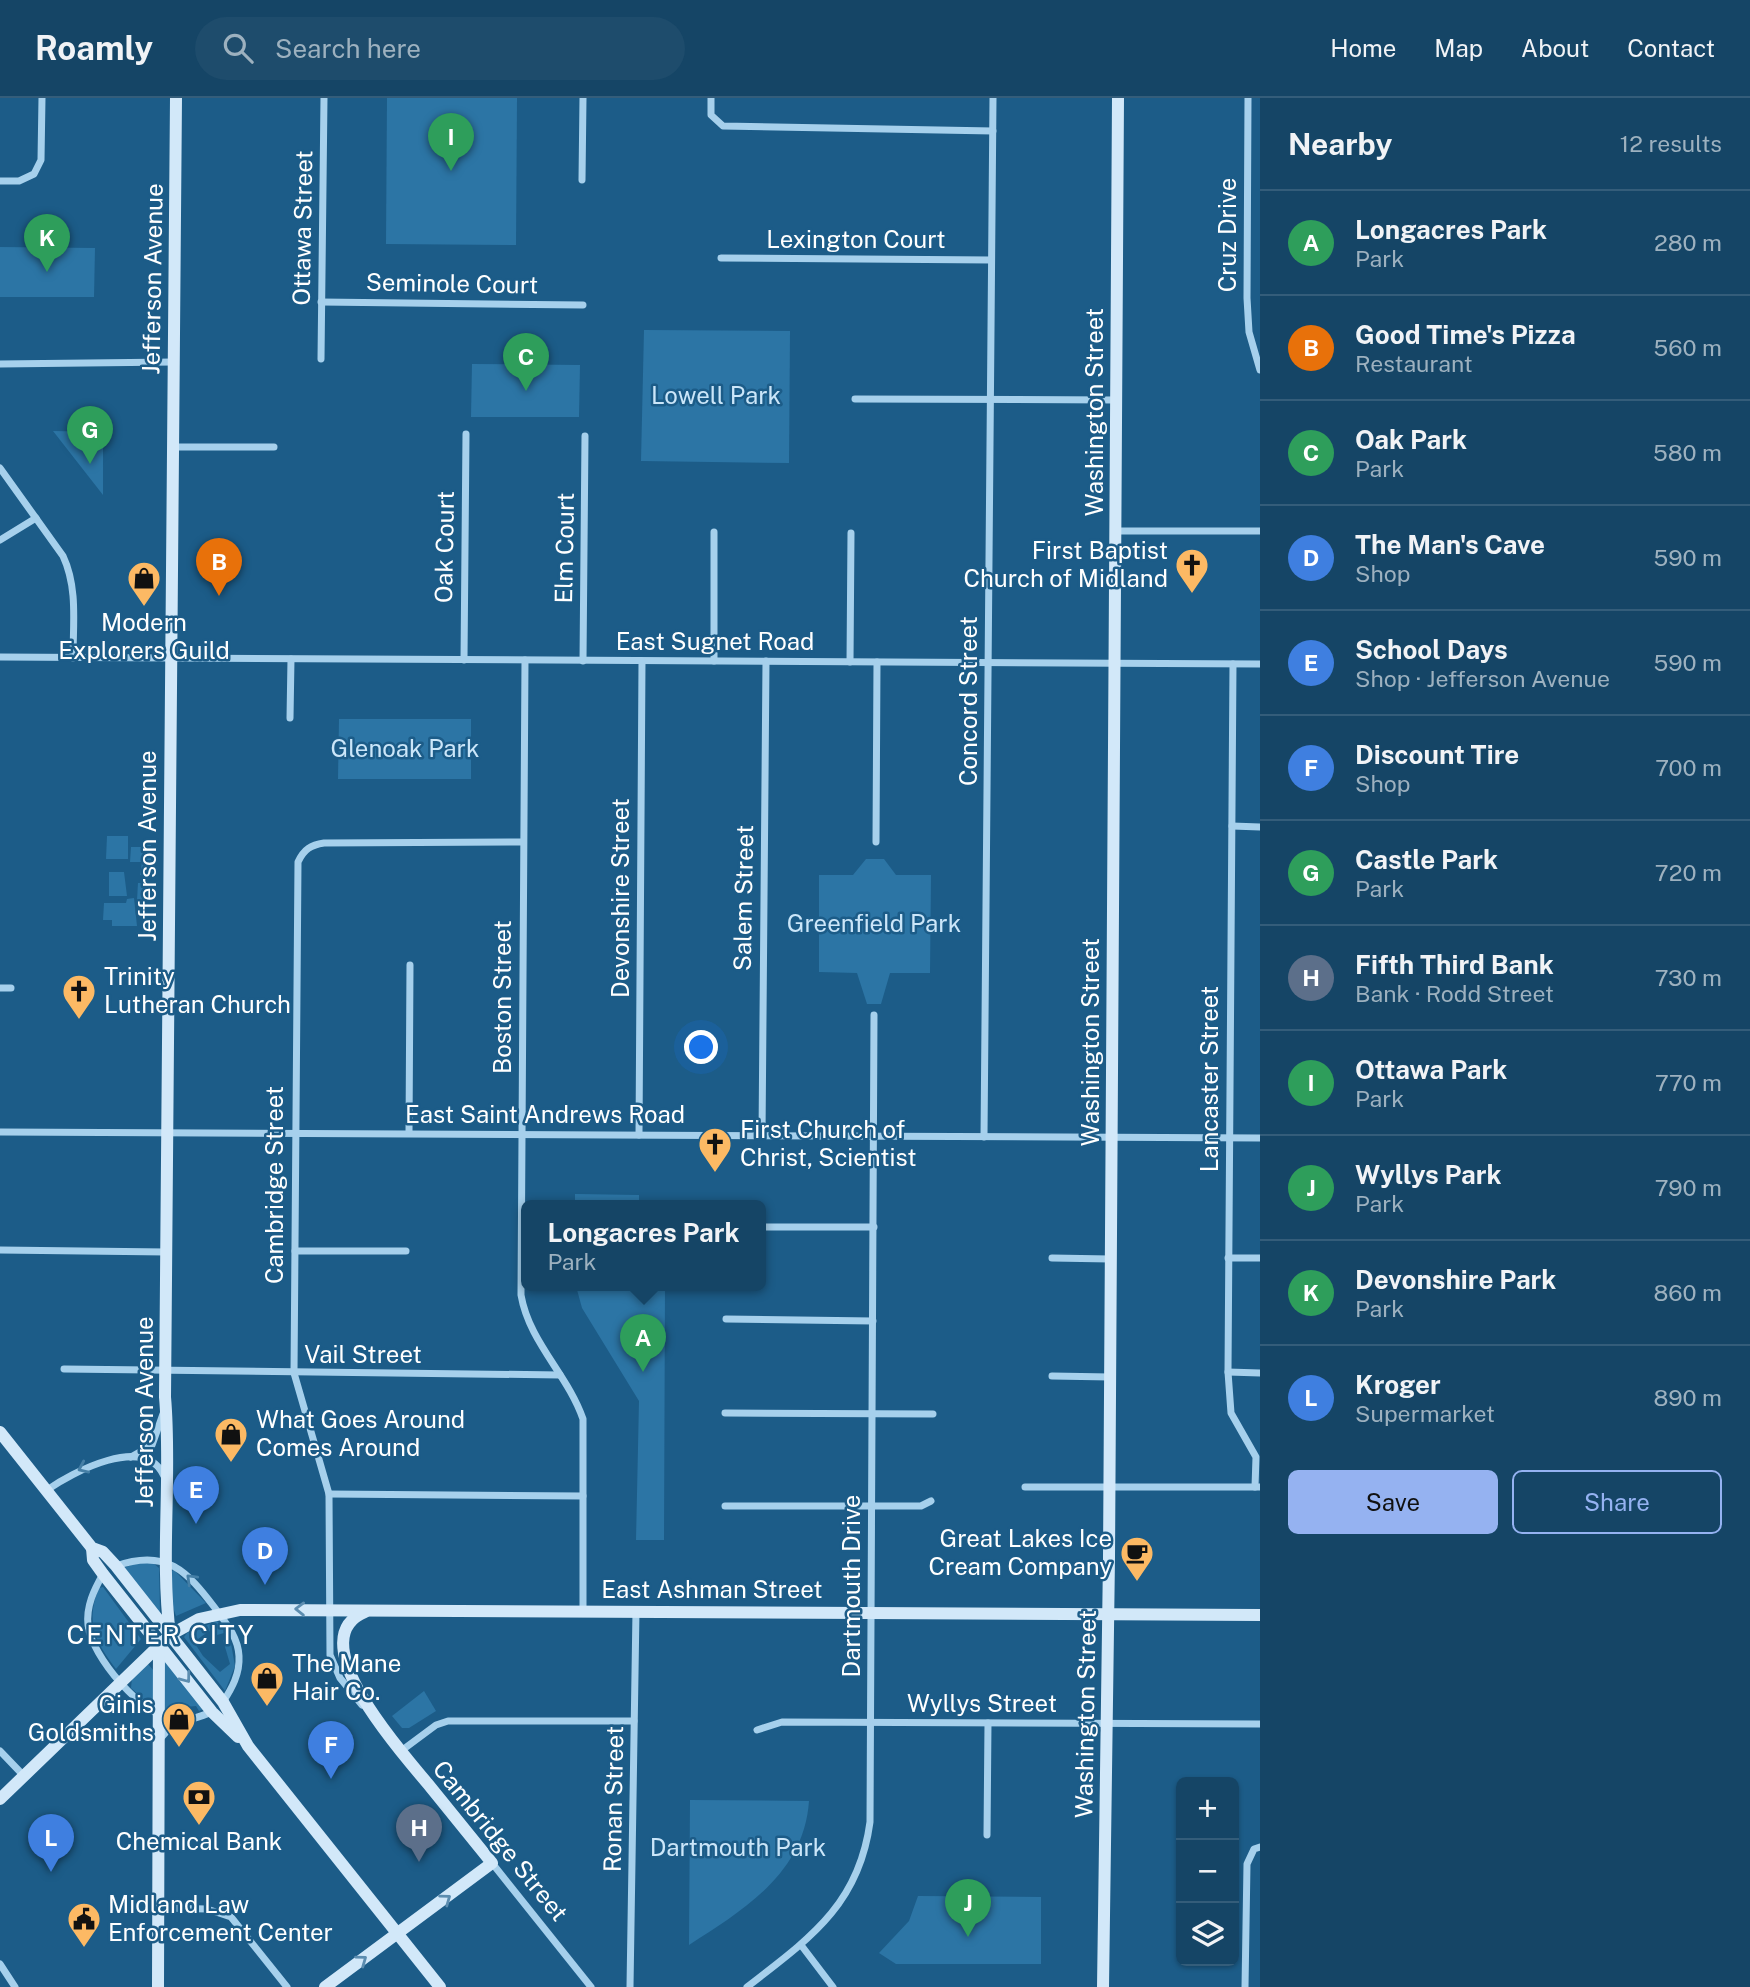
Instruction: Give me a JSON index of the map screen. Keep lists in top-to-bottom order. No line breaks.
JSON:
{"streets":{"street":["Ottawa Street","Cruz Drive","Lexington Court","Jefferson Avenue","Seminole Court","Washington Street","Oak Court","Elm Court","East Sugnet Road","Concord Street","Devonshire Street","Salem Street","Boston Street","Lancaster Street","East Saint Andrews Road","Cambridge Street","Vail Street","Dartmouth Drive","East Ashman Street","Wyllys Street","Ronan Street"]},"crossings":[["Ottawa Street","Seminole Court"],["Lexington Court","Concord Street"],["Jefferson Avenue","East Sugnet Road"],["Jefferson Avenue","East Saint Andrews Road"],["Jefferson Avenue","Vail Street"],["Jefferson Avenue","East Ashman Street"],["Washington Street","East Sugnet Road"],["Washington Street","East Saint Andrews Road"],["Washington Street","East Ashman Street"],["Washington Street","Wyllys Street"],["Oak Court","East Sugnet Road"],["Elm Court","East Sugnet Road"],["East Sugnet Road","Concord Street"],["East Sugnet Road","Devonshire Street"],["East Sugnet Road","Salem Street"],["East Sugnet Road","Boston Street"],["East Sugnet Road","Lancaster Street"],["Concord Street","East Saint Andrews Road"],["Devonshire Street","East Saint Andrews Road"],["Salem Street","East Saint Andrews Road"],["Boston Street","East Saint Andrews Road"],["Boston Street","Cambridge Street"],["Boston Street","Vail Street"],["Boston Street","East Ashman Street"],["Lancaster Street","East Saint Andrews Road"],["East Saint Andrews Road","Cambridge Street"],["East Saint Andrews Road","Dartmouth Drive"],["Cambridge Street","Vail Street"],["Cambridge Street","East Ashman Street"],["Dartmouth Drive","East Ashman Street"],["Dartmouth Drive","Wyllys Street"],["East Ashman Street","Ronan Street"]],"districts":["CENTER CITY"],"parks":["Lowell Park","Glenoak Park","Greenfield Park","Dartmouth Park"],"places":{"church":["First Baptist Church of Midland","Trinity Lutheran Church","First Church of Christ, Scientist"],"shop":["Modern Explorers Guild","What Goes Around Comes Around","The Mane Hair Co.","Ginis Goldsmiths"],"cafe":["Great Lakes Ice Cream Company"],"bank":["Chemical Bank"],"public building":["Midland Law Enforcement Center"]},"page":{"header":"Roamly","search":"Search here","nav":["Home","Map","About","Contact"],"heading":["Nearby","12 results"],"pins":["I","K","C","G","B","A","E","D","F","H","L","J"],"list":[{"mark":"A","name":"Longacres Park","note":"Park","value":"280 m"},{"mark":"B","name":"Good Time's Pizza","note":"Restaurant","value":"560 m"},{"mark":"C","name":"Oak Park","note":"Park","value":"580 m"},{"mark":"D","name":"The Man's Cave","note":"Shop","value":"590 m"},{"mark":"E","name":"School Days","note":"Shop · Jefferson Avenue","value":"590 m"},{"mark":"F","name":"Discount Tire","note":"Shop","value":"700 m"},{"mark":"G","name":"Castle Park","note":"Park","value":"720 m"},{"mark":"H","name":"Fifth Third Bank","note":"Bank · Rodd Street","value":"730 m"},{"mark":"I","name":"Ottawa Park","note":"Park","value":"770 m"},{"mark":"J","name":"Wyllys Park","note":"Park","value":"790 m"},{"mark":"K","name":"Devonshire Park","note":"Park","value":"860 m"},{"mark":"L","name":"Kroger","note":"Supermarket","value":"890 m"}],"popup":["Longacres Park","Park"],"buttons":["Save","Share"],"map_buttons":["+","−"]}}
